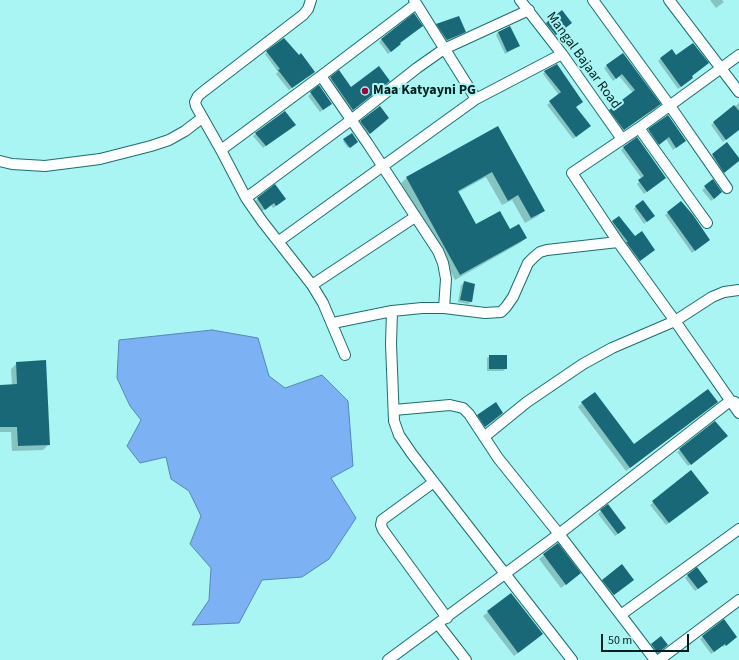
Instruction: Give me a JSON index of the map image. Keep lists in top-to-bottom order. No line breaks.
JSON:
{"streets":{"street":["Mangal Bajaar Road"]},"places":["Maa Katyayni PG"],"scale_bar":"50 m"}
